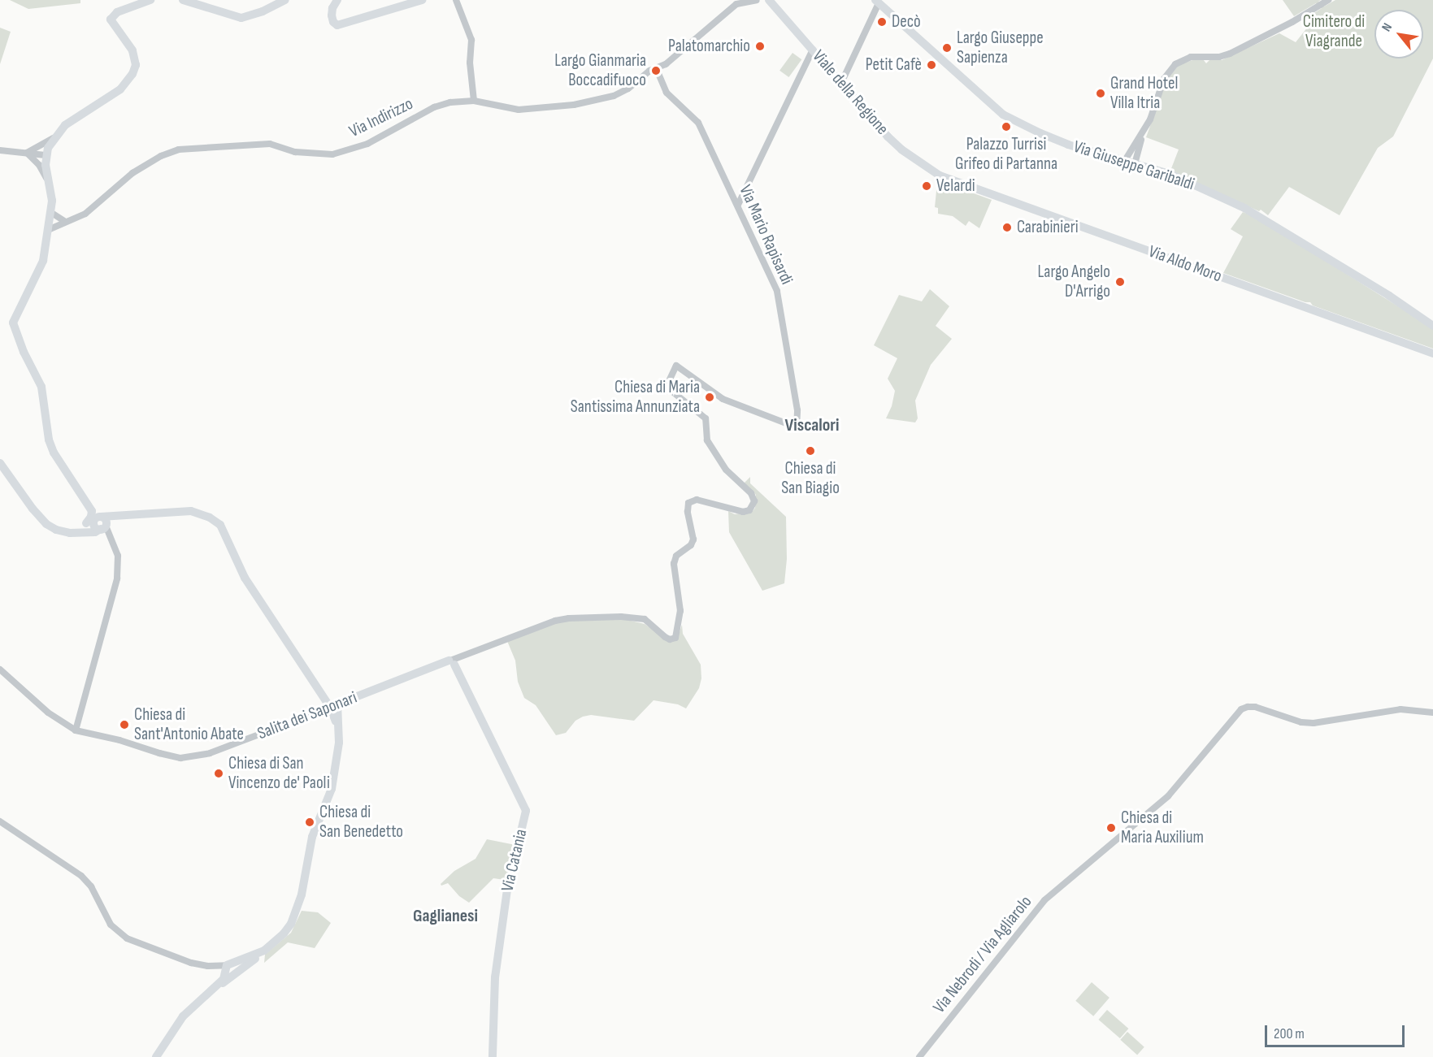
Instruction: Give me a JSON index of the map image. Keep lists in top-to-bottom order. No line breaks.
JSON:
{"streets":{"main road":["Viale della Regione","Via Giuseppe Garibaldi","Via Aldo Moro","Salita dei Saponari","Via Catania"],"street":["Via Indirizzo","Via Mario Rapisardi","Via Nebrodi / Via Agliarolo"]},"crossings":[["Viale della Regione","Via Aldo Moro"],["Via Indirizzo","Via Mario Rapisardi"],["Salita dei Saponari","Via Catania"]],"districts":["Viscalori","Gaglianesi"],"parks":["Cimitero di Viagrande"],"places":["Decò","Palatomarchio","Largo Giuseppe Sapienza","Petit Cafè","Largo Gianmaria Boccadifuoco","Grand Hotel Villa Itria","Palazzo Turrisi Grifeo di Partanna","Velardi","Carabinieri","Largo Angelo D'Arrigo","Chiesa di Maria Santissima Annunziata","Chiesa di San Biagio","Chiesa di Sant'Antonio Abate","Chiesa di San Vincenzo de' Paoli","Chiesa di San Benedetto","Chiesa di Maria Auxilium"],"scale_bar":"200 m","north":"top left"}
